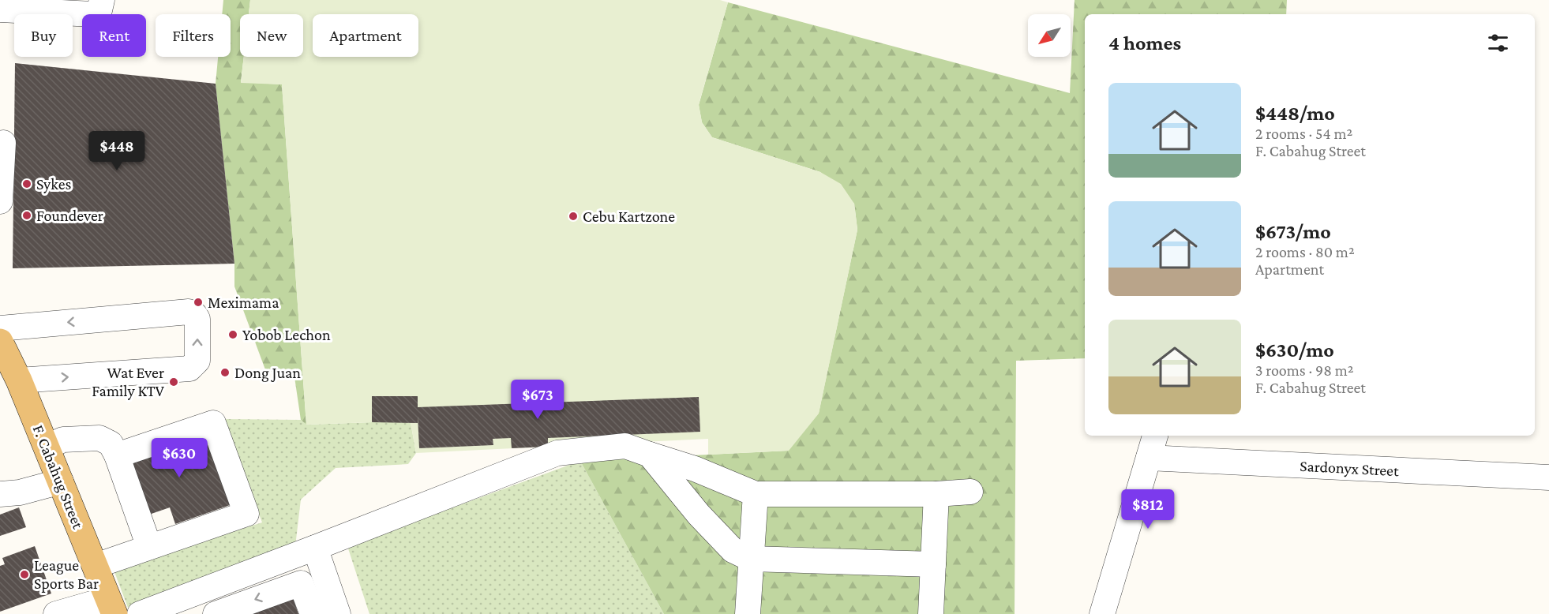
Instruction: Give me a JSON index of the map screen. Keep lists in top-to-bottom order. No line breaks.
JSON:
{"streets":{"main road":["F. Cabahug Street"],"street":["Sardonyx Street"]},"places":["Sykes","Foundever","Cebu Kartzone","Meximama","Yobob Lechon","Dong Juan","Wat Ever Family KTV","League Sports Bar"],"north":"bottom left","page":{"chip":["Buy","Rent","Filters","New","Apartment"],"heading":"4 homes","list":[{"name":"$448/mo","note":"2 rooms · 54 m² · F. Cabahug Street"},{"name":"$673/mo","note":"2 rooms · 80 m² · Apartment"},{"name":"$630/mo","note":"3 rooms · 98 m² · F. Cabahug Street"}],"price":["$448","$673","$630","$812"]}}
